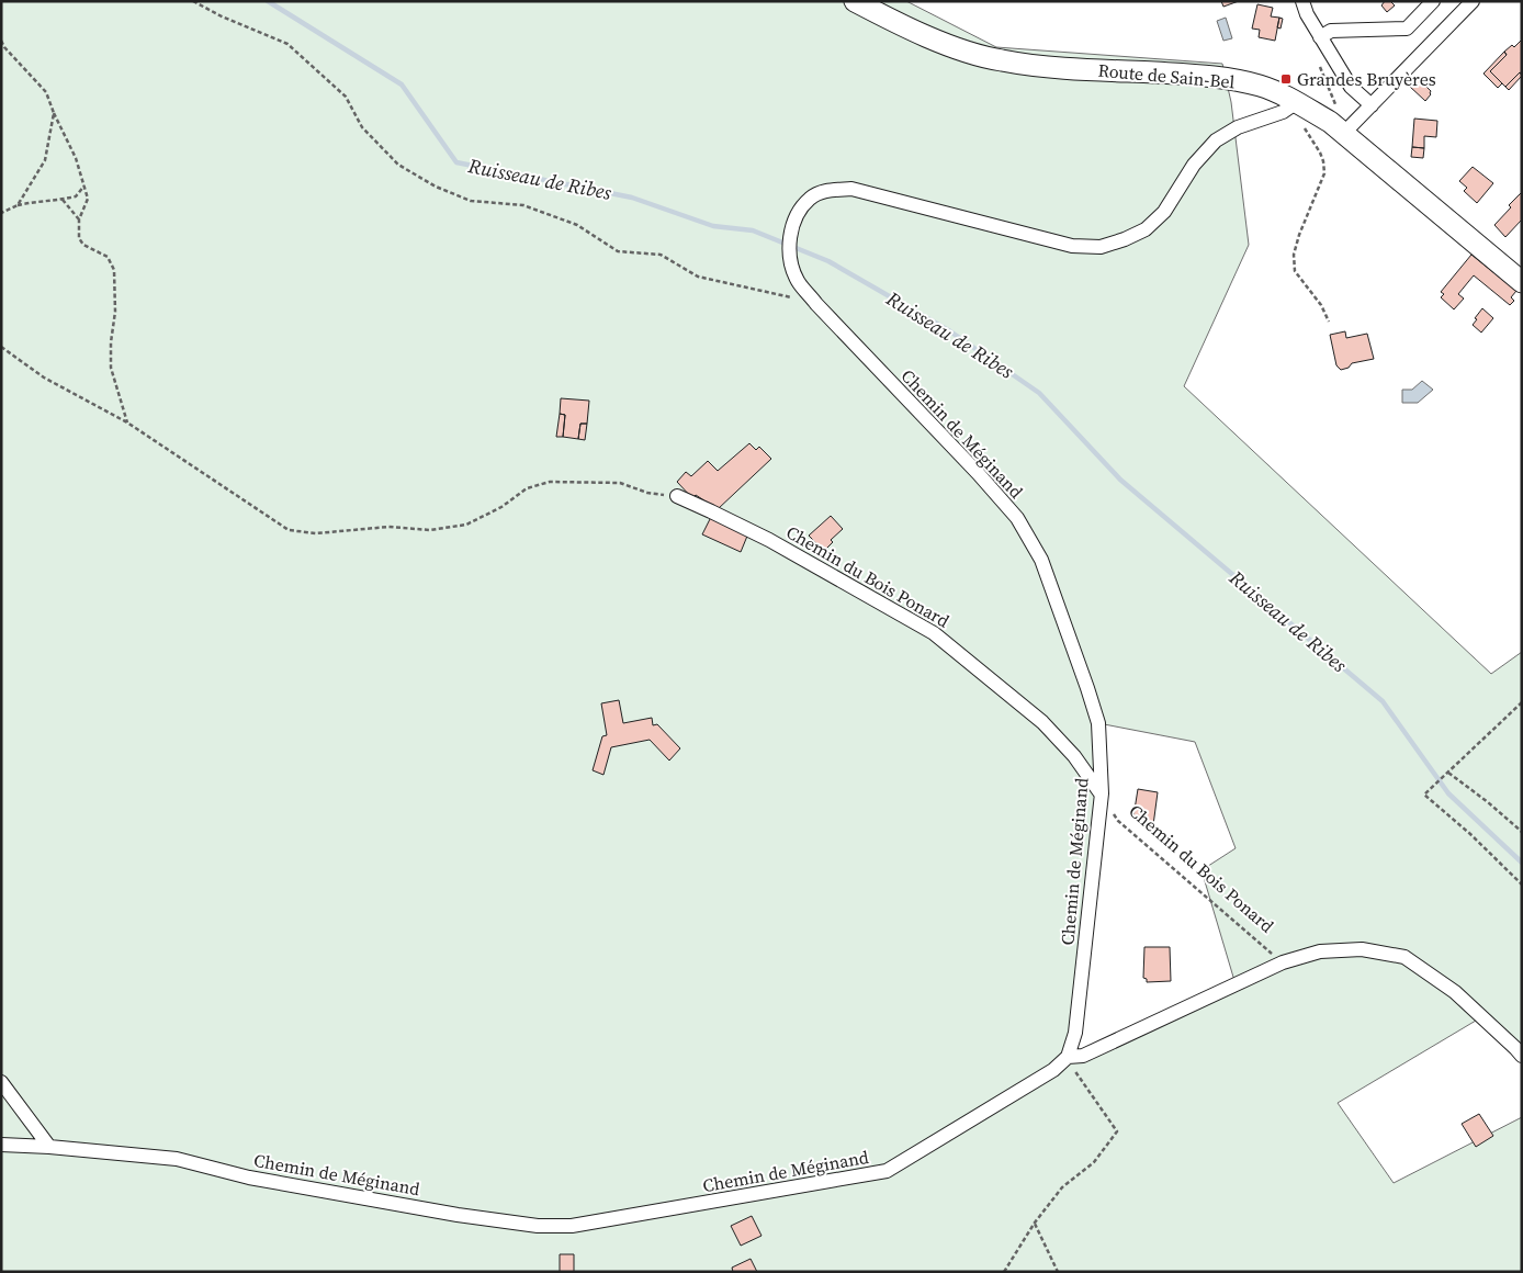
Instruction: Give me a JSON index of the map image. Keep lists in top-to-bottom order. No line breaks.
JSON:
{"streets":{"main road":["Route de Sain-Bel"],"street":["Chemin de Méginand","Chemin du Bois Ponard"]},"crossings":[["Route de Sain-Bel","Chemin de Méginand"],["Chemin de Méginand","Chemin du Bois Ponard"]],"water":["Ruisseau de Ribes"],"places":{"transit":["Grandes Bruyères"]}}
